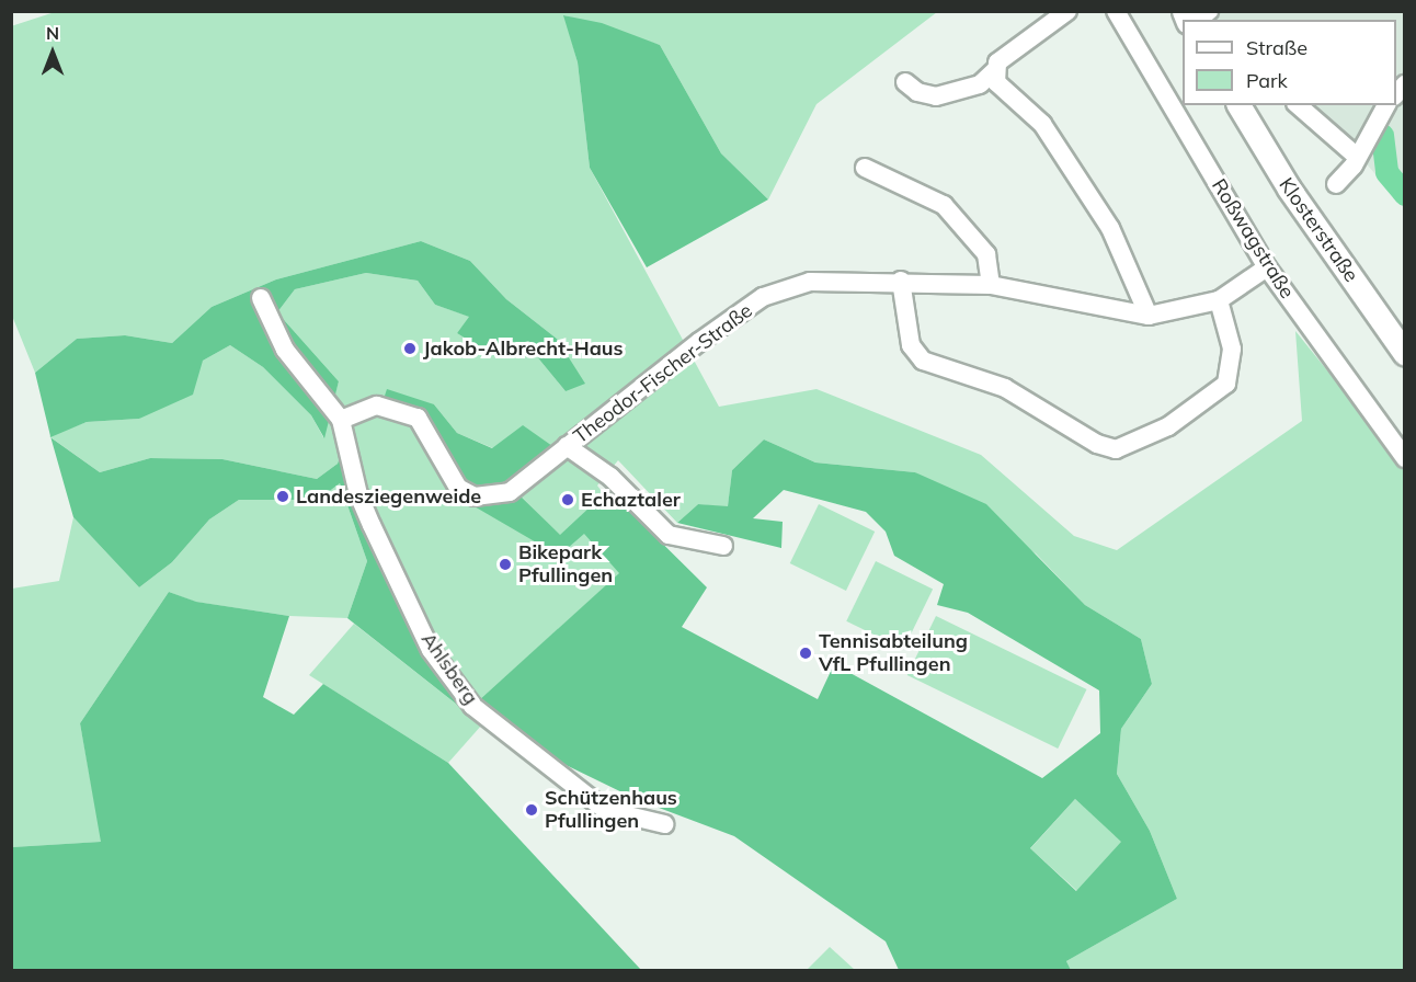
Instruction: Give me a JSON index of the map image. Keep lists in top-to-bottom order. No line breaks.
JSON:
{"streets":{"main road":["Klosterstraße"],"street":["Roßwagstraße","Theodor-Fischer-Straße","Ahlsberg"]},"crossings":[["Roßwagstraße","Theodor-Fischer-Straße"],["Theodor-Fischer-Straße","Ahlsberg"]],"places":["Jakob-Albrecht-Haus","Landesziegenweide","Echaztaler","Bikepark Pfullingen","Tennisabteilung VfL Pfullingen","Schützenhaus Pfullingen"],"legend":["Straße","Park"],"north":"top"}
